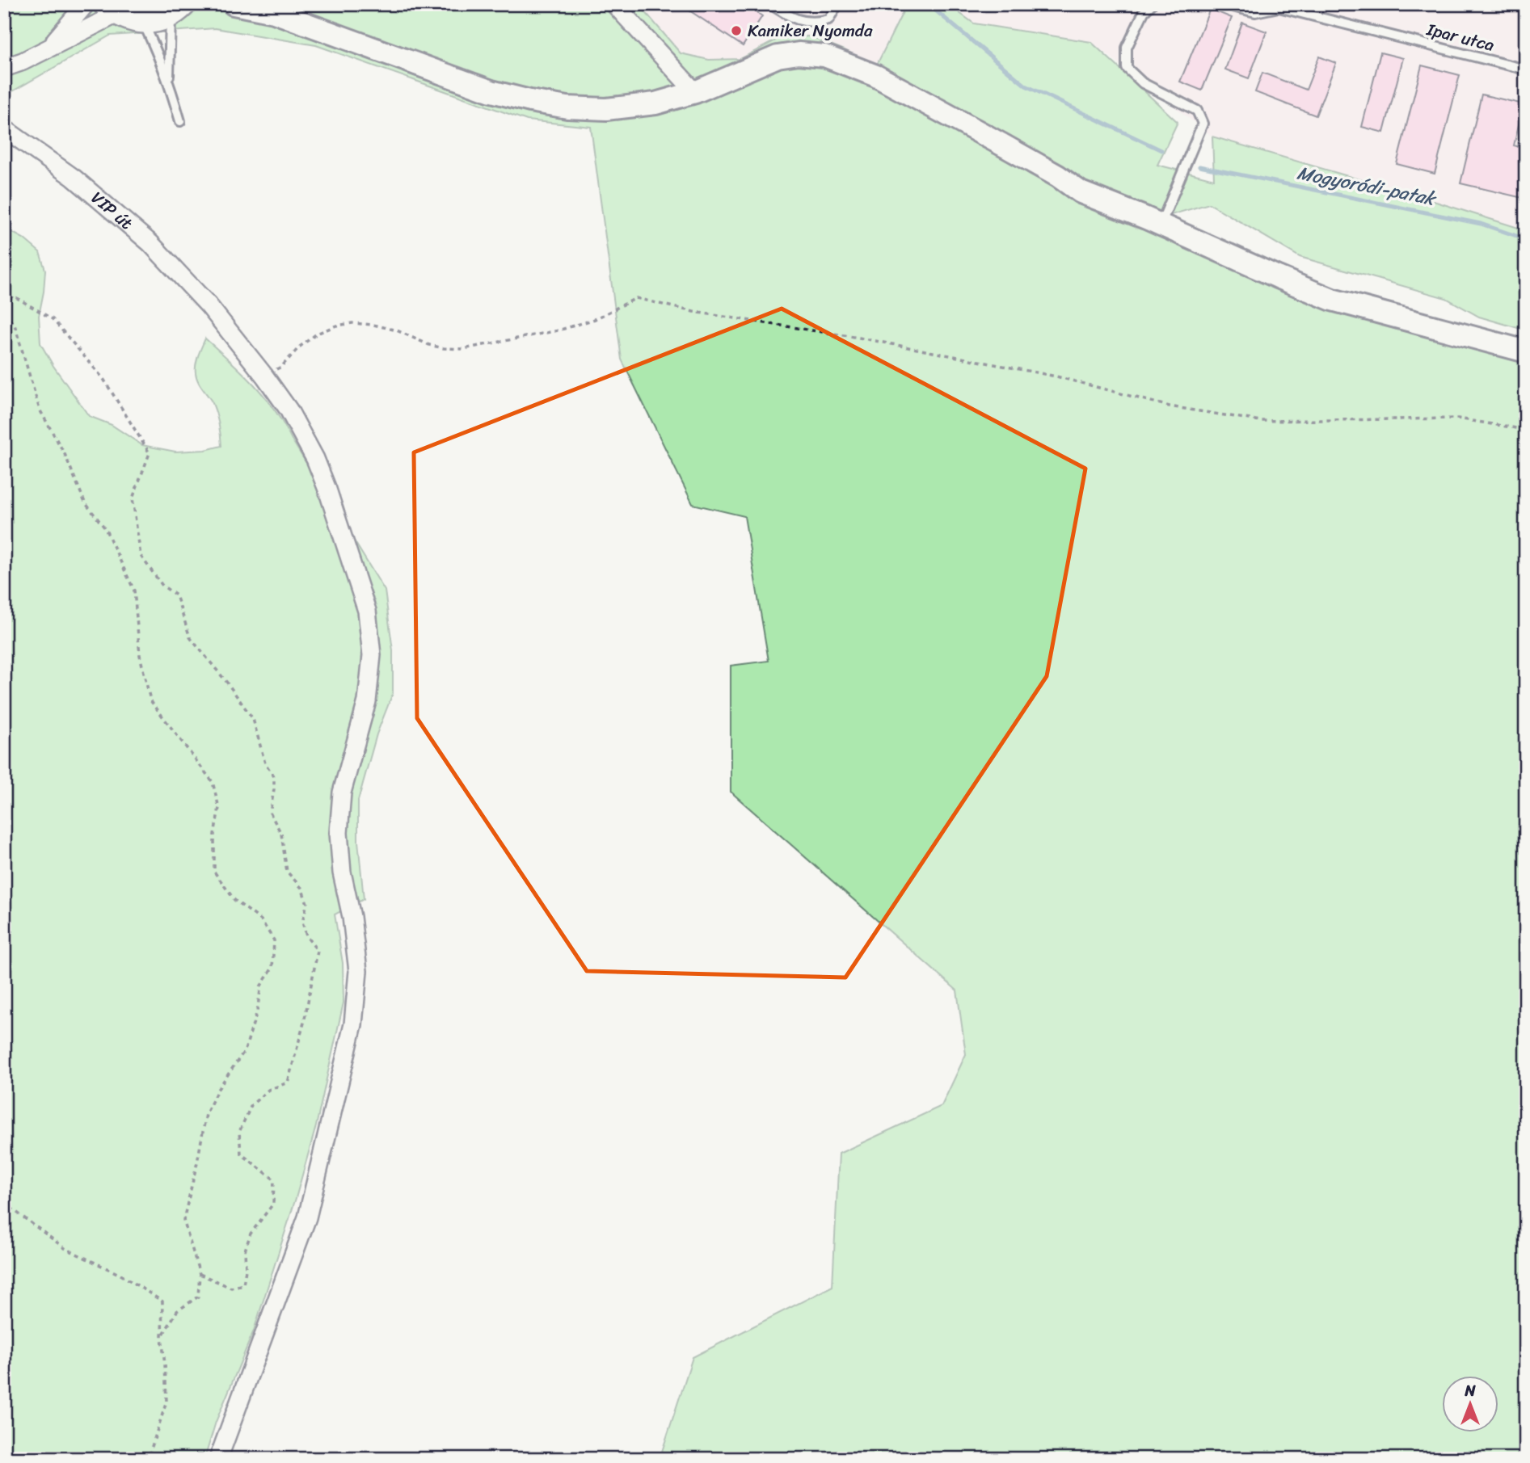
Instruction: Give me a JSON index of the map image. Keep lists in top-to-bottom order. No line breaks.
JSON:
{"streets":{"street":["VIP út"],"lane":["Ipar utca"]},"water":["Mogyoródi-patak"],"places":["Kamiker Nyomda"],"north":"top"}
